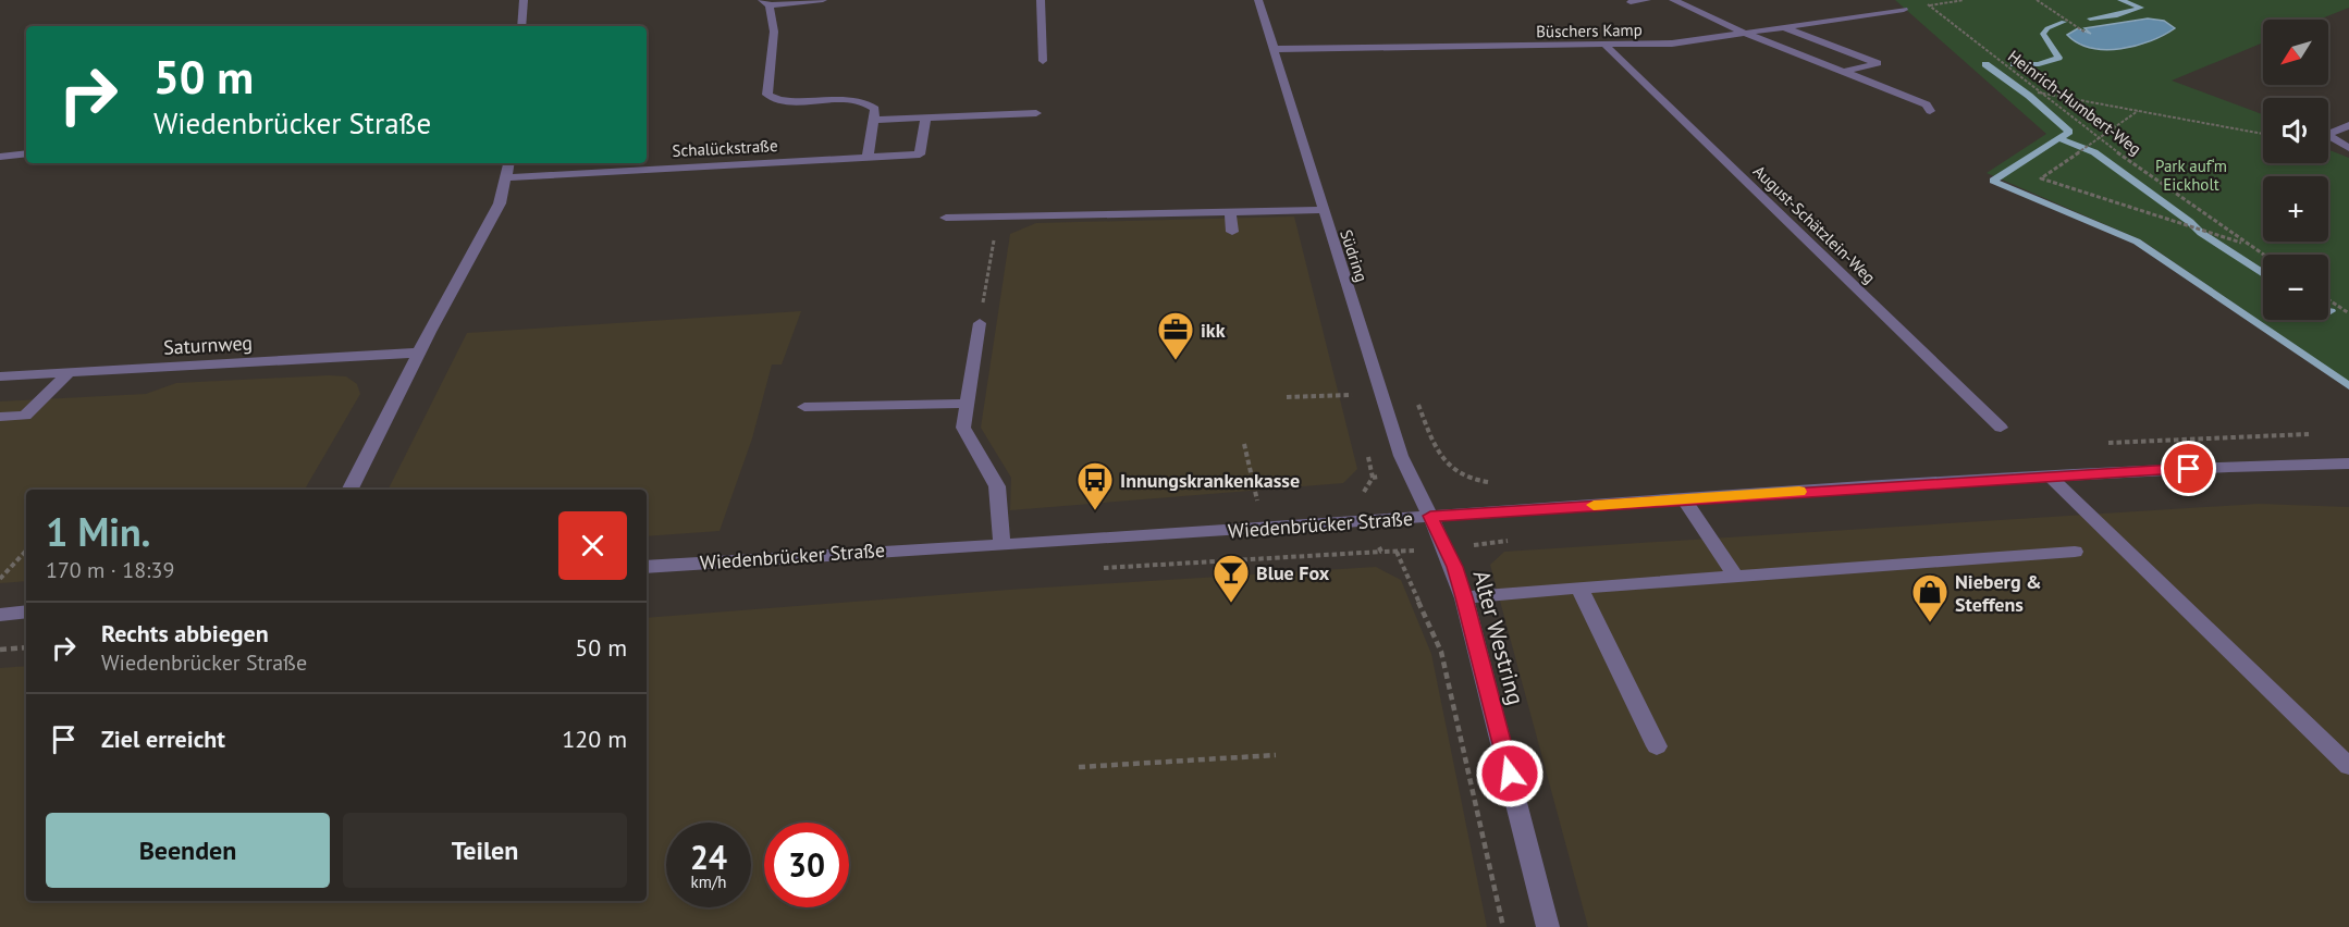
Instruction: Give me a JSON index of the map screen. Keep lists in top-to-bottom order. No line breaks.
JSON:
{"streets":{"street":["Büschers Kamp","Schalückstraße","August-Schätzlein-Weg","Südring","Saturnweg","Wiedenbrücker Straße","Alter Westring"],"path":["Heinrich-Humbert-Weg"]},"crossings":[["Büschers Kamp","August-Schätzlein-Weg"],["Büschers Kamp","Südring"],["Südring","Wiedenbrücker Straße"],["Südring","Alter Westring"],["Wiedenbrücker Straße","Alter Westring"]],"parks":["Park auf‘m Eickholt"],"places":{"office":["ikk"],"bus stop":["Innungskrankenkasse"],"bar":["Blue Fox"],"shop":["Nieberg & Steffens"]},"north":"bottom left","page":{"map_buttons":["+","−"],"turn":["50 m","Wiedenbrücker Straße"],"heading":["1 Min.","170 m · 18:39"],"list":[{"name":"Rechts abbiegen","note":"Wiedenbrücker Straße","value":"50 m"},{"name":"Ziel erreicht","value":"120 m"}],"buttons":["Beenden","Teilen"],"speed":"24 km/h","limit":"30"}}
